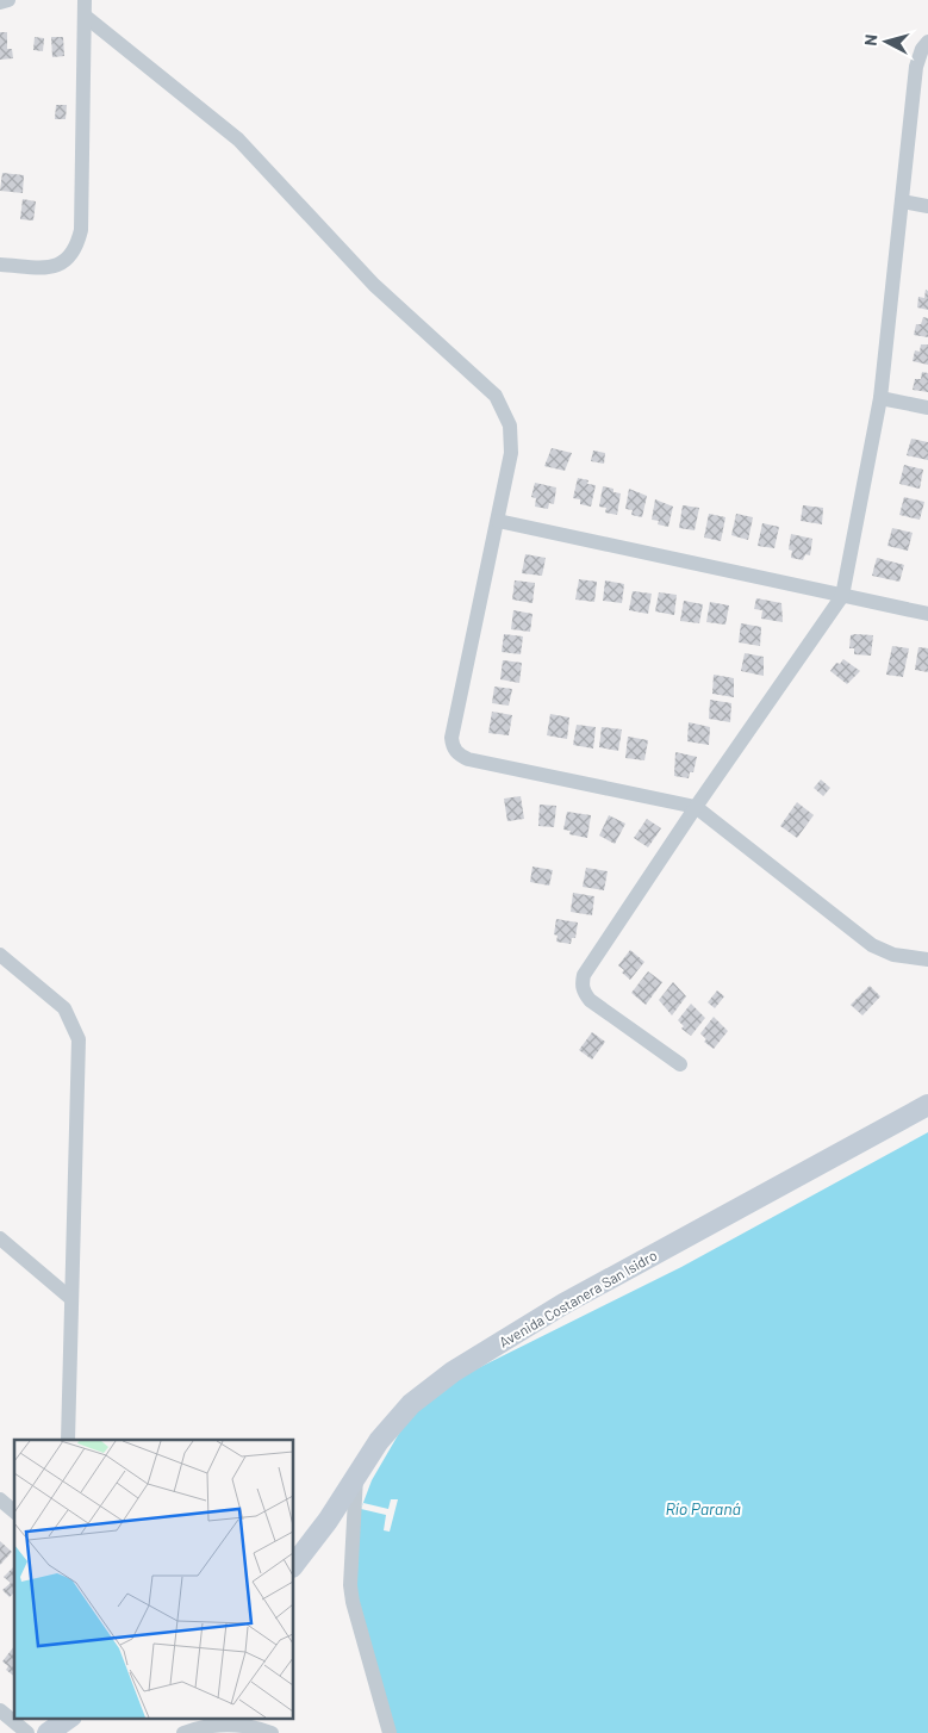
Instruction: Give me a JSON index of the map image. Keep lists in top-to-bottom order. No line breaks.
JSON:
{"streets":{"main road":["Avenida Costanera San Isidro"]},"water":["Río Paraná"],"north":"left"}
